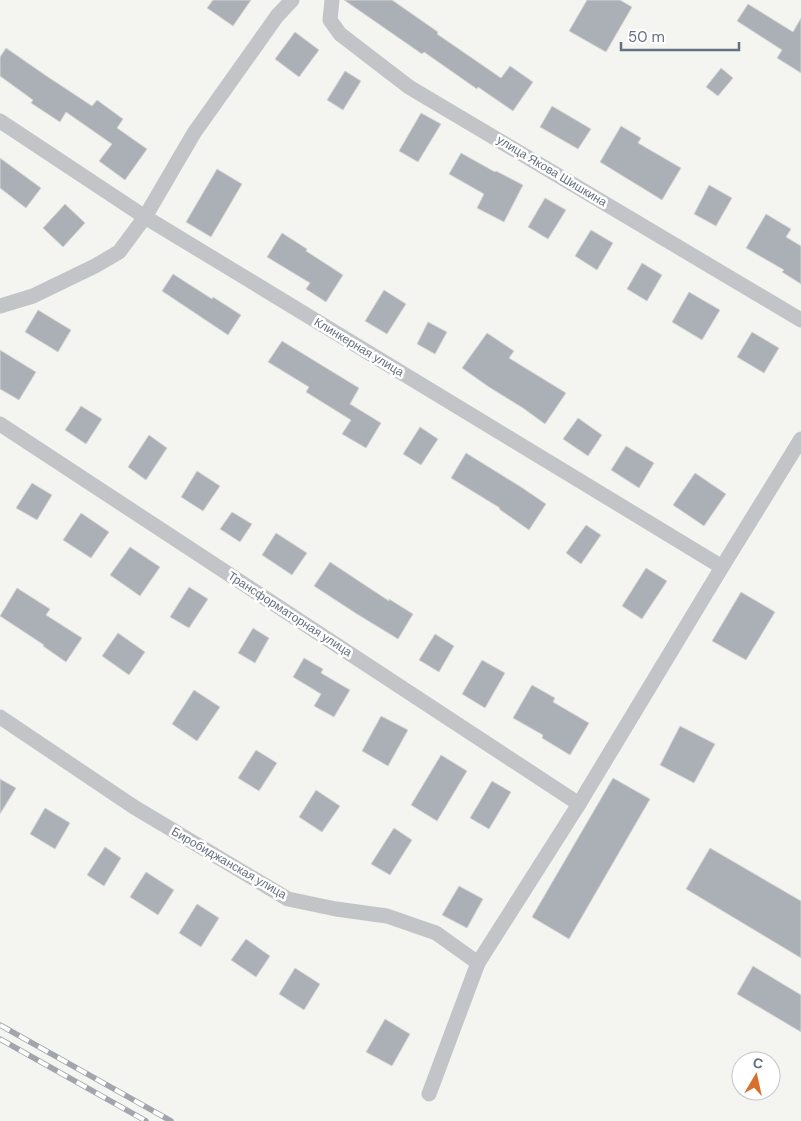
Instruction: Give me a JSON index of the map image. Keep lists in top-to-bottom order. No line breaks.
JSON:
{"streets":{"street":["улица Якова Шишкина","Клинкерная улица","Трансформаторная улица","Биробиджанская улица"]},"scale_bar":"50 m","north":"top"}
